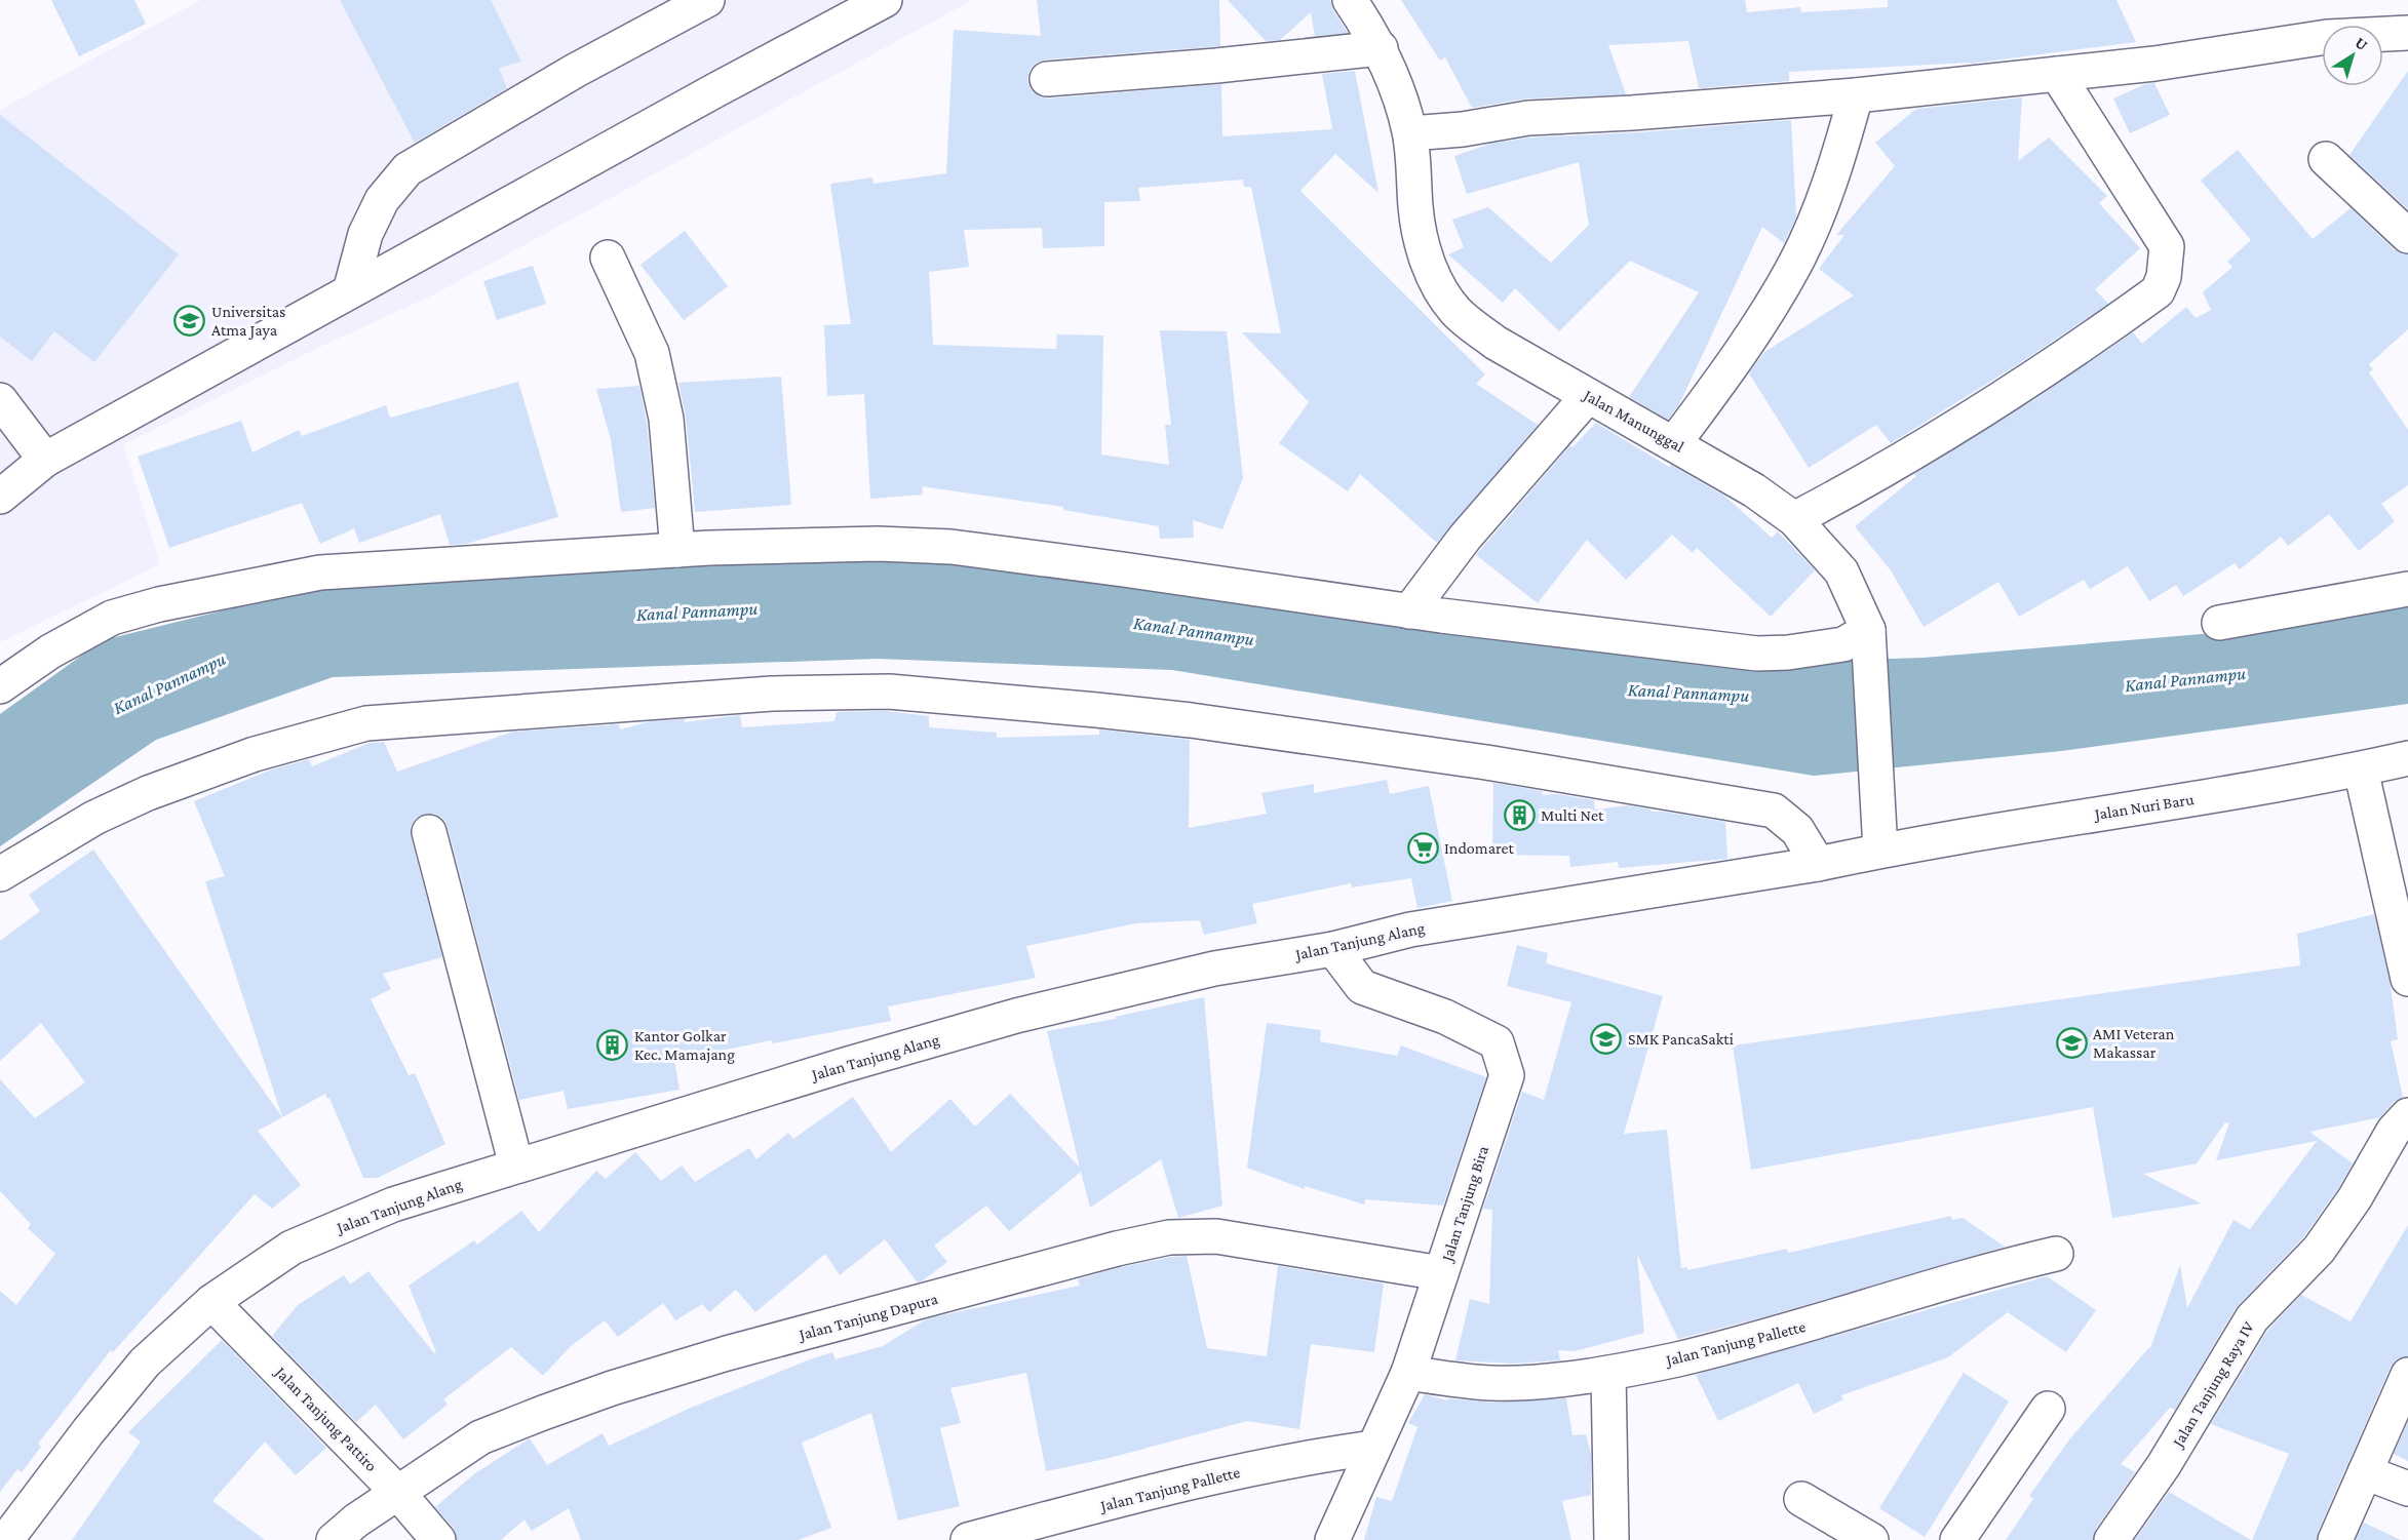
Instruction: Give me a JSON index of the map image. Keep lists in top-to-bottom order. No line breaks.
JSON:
{"streets":{"street":["Jalan Manunggal","Jalan Nuri Baru","Jalan Tanjung Alang","Jalan Tanjung Bira","Jalan Tanjung Dapura","Jalan Tanjung Pallette","Jalan Tanjung Raya IV","Jalan Tanjung Pattiro"]},"crossings":[["Jalan Manunggal","Jalan Nuri Baru"],["Jalan Manunggal","Jalan Tanjung Alang"],["Jalan Nuri Baru","Jalan Tanjung Alang"],["Jalan Tanjung Alang","Jalan Tanjung Bira"],["Jalan Tanjung Alang","Jalan Tanjung Pattiro"],["Jalan Tanjung Bira","Jalan Tanjung Dapura"],["Jalan Tanjung Bira","Jalan Tanjung Pallette"],["Jalan Tanjung Dapura","Jalan Tanjung Pattiro"]],"water":["Kanal Pannampu"],"places":{"school or university":["Universitas Atma Jaya","SMK PancaSakti","AMI Veteran Makassar"],"building":["Multi Net","Kantor Golkar Kec. Mamajang"],"supermarket":["Indomaret"]},"north":"top right"}
